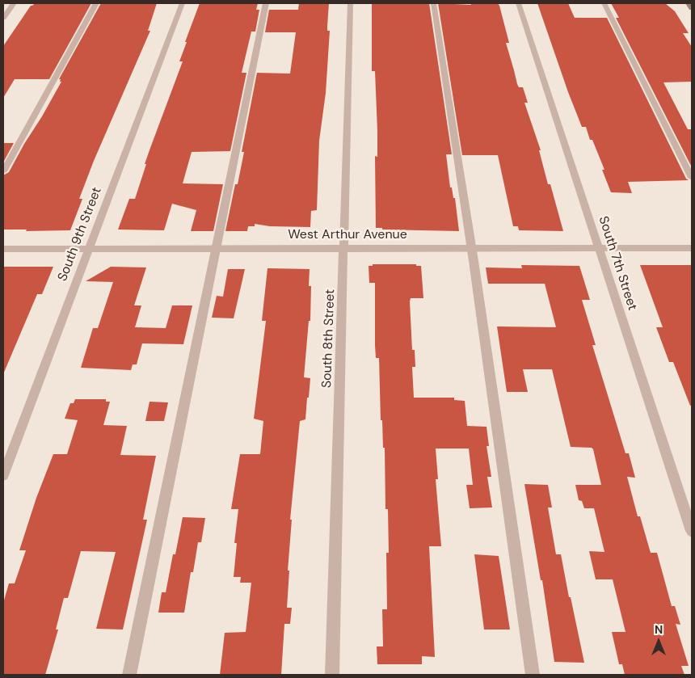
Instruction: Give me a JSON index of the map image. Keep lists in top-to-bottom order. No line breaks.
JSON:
{"streets":{"street":["South 9th Street","West Arthur Avenue","South 7th Street","South 8th Street"]},"crossings":[["South 9th Street","West Arthur Avenue"],["West Arthur Avenue","South 7th Street"],["West Arthur Avenue","South 8th Street"]],"north":"top"}
